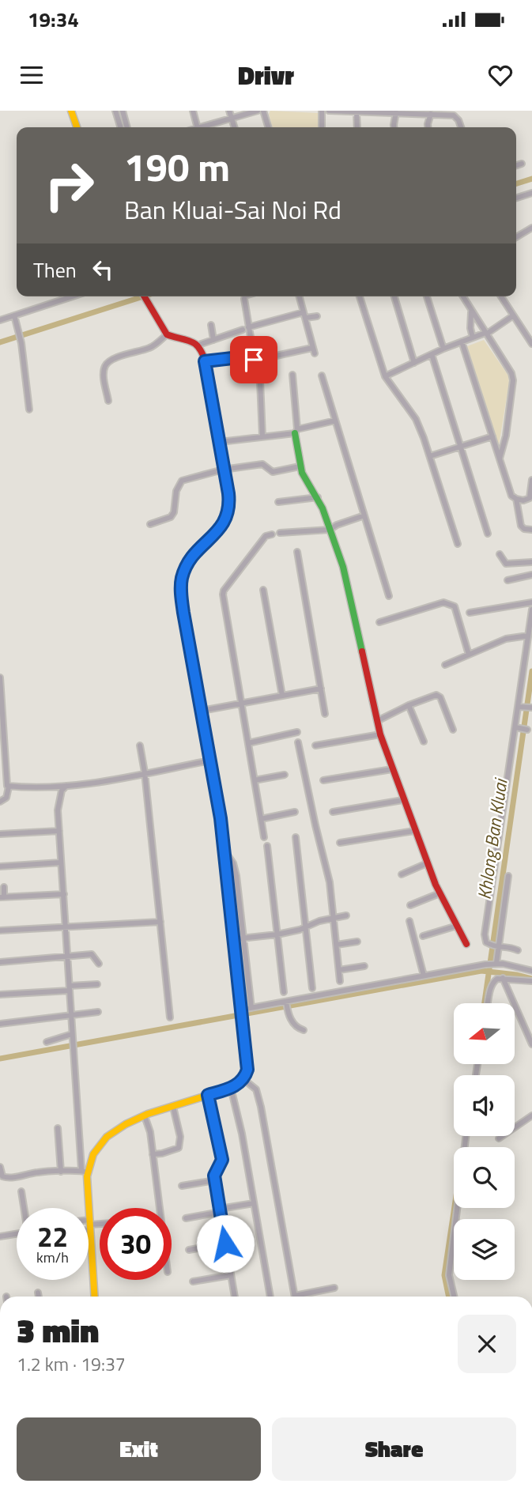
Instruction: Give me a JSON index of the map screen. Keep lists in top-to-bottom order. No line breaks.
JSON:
{"water":["Khlong Ban Kluai"],"north":"left","page":{"status":"19:34","header":"Drivr","turn":["190 m","Ban Kluai-Sai Noi Rd"],"then":"Then","speed":"22 km/h","limit":"30","heading":["3 min","1.2 km · 19:37"],"buttons":["Exit","Share"]}}
